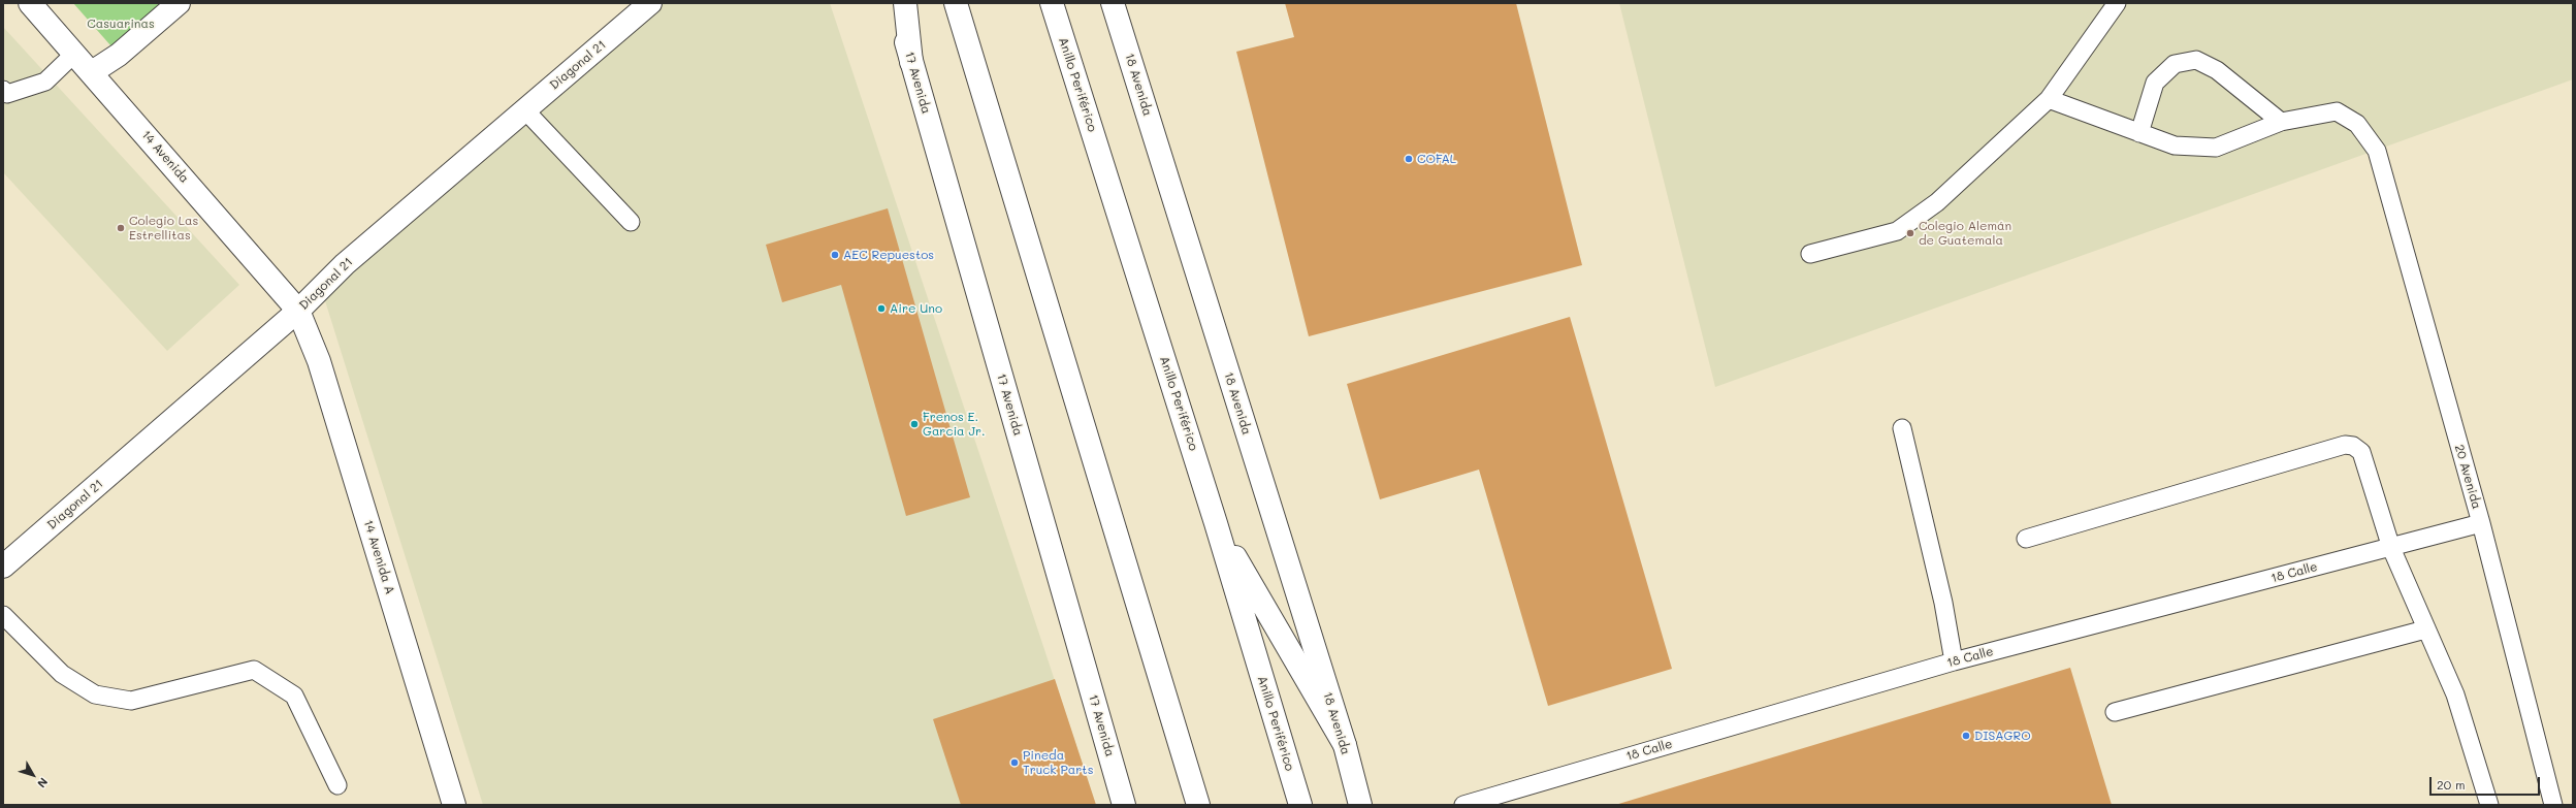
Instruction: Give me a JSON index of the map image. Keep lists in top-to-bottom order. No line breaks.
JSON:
{"streets":{"main road":["Diagonal 21","17 Avenida","Anillo Periférico","18 Avenida","14 Avenida","14 Avenida A"],"lane":["20 Avenida","18 Calle"]},"crossings":[["Diagonal 21","14 Avenida"],["Diagonal 21","14 Avenida A"],["14 Avenida","14 Avenida A"],["20 Avenida","18 Calle"]],"parks":["Casuarinas"],"places":["COFAL","Colegio Las Estrellitas","Colegio Alemán de Guatemala","AEC Repuestos","Aire Uno","Frenos E. Garcia Jr.","DISAGRO","Pineda Truck Parts"],"scale_bar":"20 m","north":"bottom right"}
